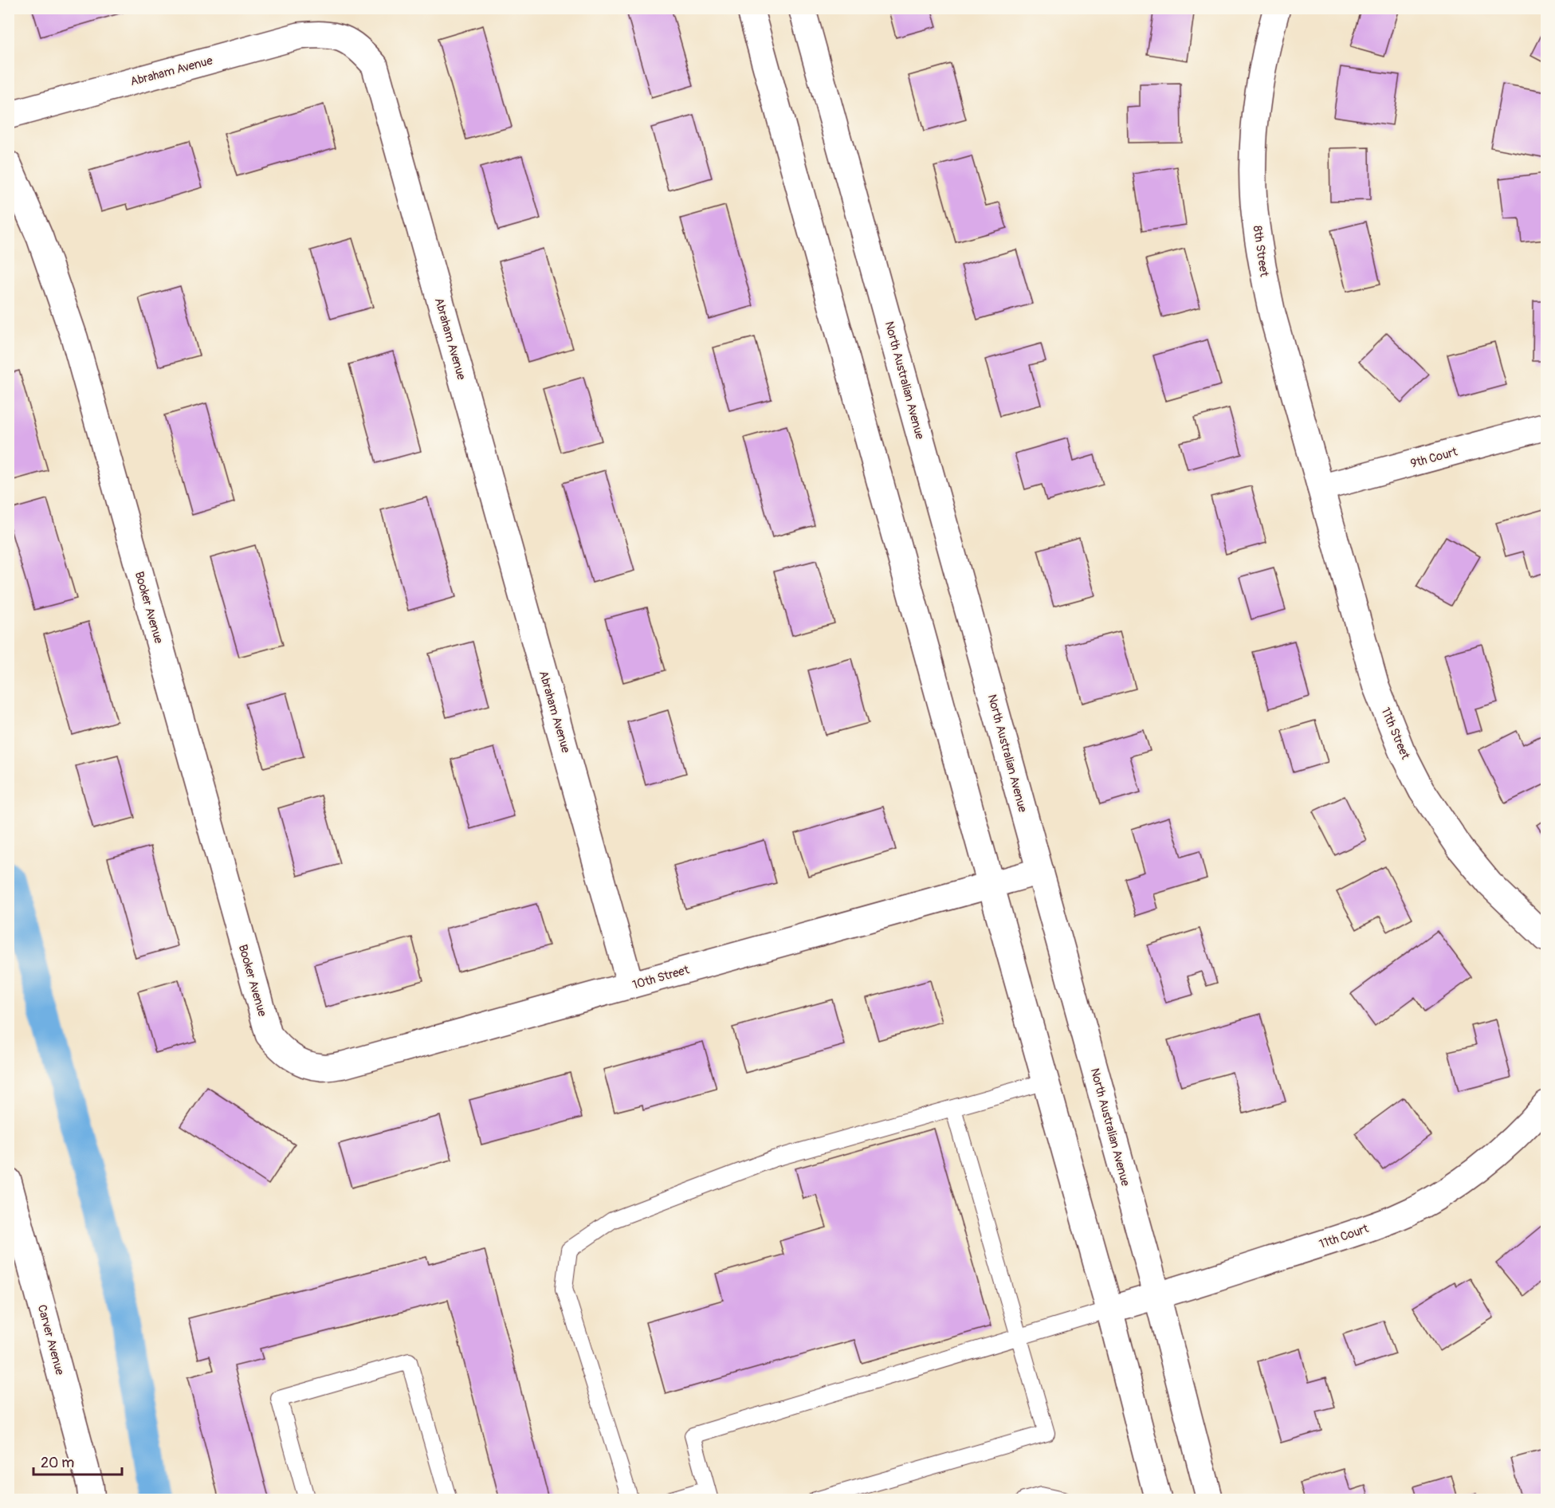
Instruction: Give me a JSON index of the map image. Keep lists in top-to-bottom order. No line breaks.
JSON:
{"streets":{"street":["Abraham Avenue","8th Street","North Australian Avenue","9th Court","Booker Avenue","11th Street","10th Street","11th Court","Carver Avenue"]},"crossings":[["Abraham Avenue","10th Street"],["8th Street","9th Court"],["8th Street","11th Street"],["North Australian Avenue","10th Street"],["North Australian Avenue","11th Court"],["9th Court","11th Street"],["Booker Avenue","10th Street"]],"scale_bar":"20 m"}
